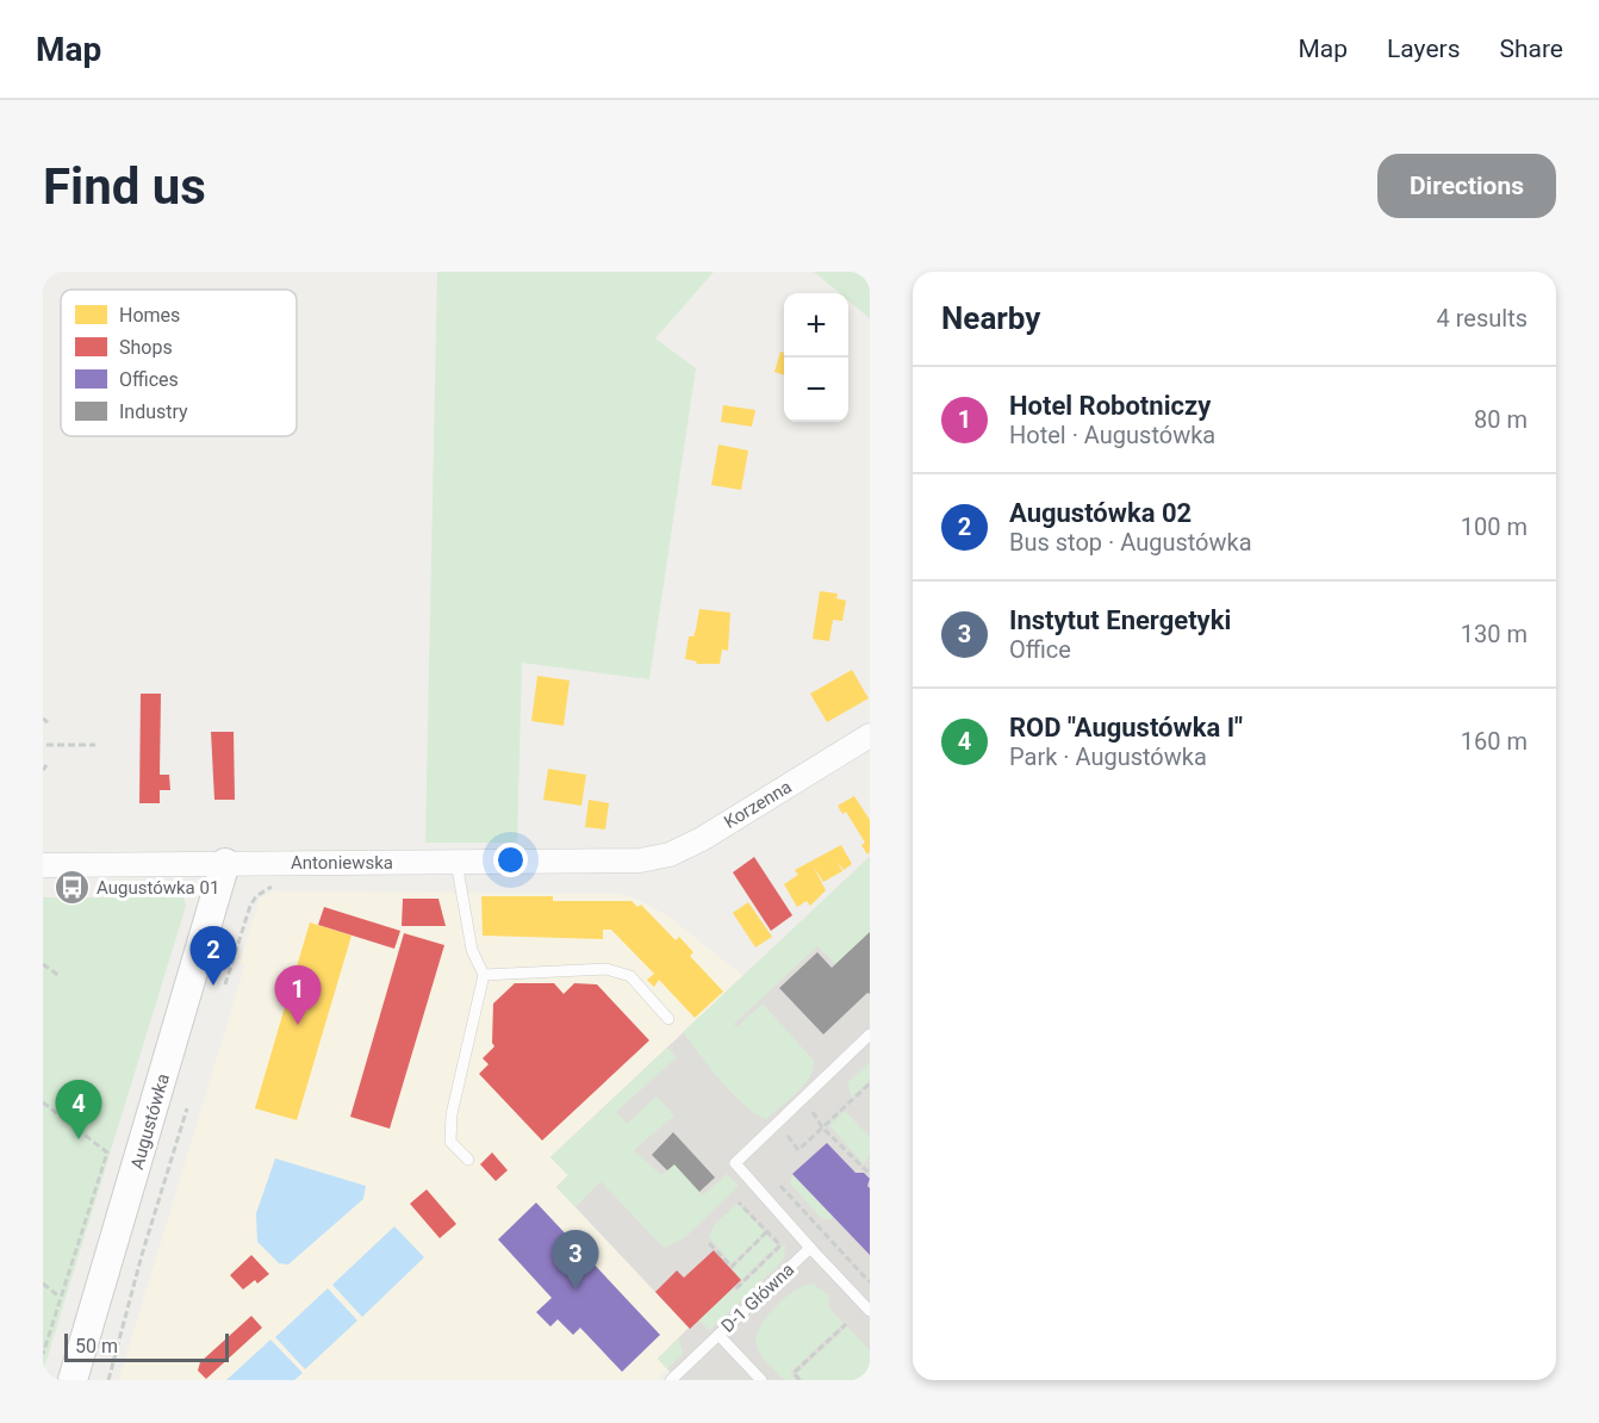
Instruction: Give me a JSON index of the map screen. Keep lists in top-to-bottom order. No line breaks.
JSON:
{"streets":{"street":["Korzenna","Antoniewska","Augustówka"],"lane":["D-1 Główna"]},"crossings":[["Korzenna","Antoniewska"],["Antoniewska","Augustówka"]],"places":{"bus stop":["Augustówka 01"]},"legend":["Homes","Shops","Offices","Industry"],"scale_bar":"50 m","page":{"header":"Map","nav":["Map","Layers","Share"],"buttons":"Directions","title":"Find us","heading":["Nearby","4 results"],"map_buttons":["+","−"],"list":[{"mark":"1","name":"Hotel Robotniczy","note":"Hotel · Augustówka","value":"80 m"},{"mark":"2","name":"Augustówka 02","note":"Bus stop · Augustówka","value":"100 m"},{"mark":"3","name":"Instytut Energetyki","note":"Office","value":"130 m"},{"mark":"4","name":"ROD \"Augustówka I\"","note":"Park · Augustówka","value":"160 m"}],"pins":["2","1","4","3"],"scale":"50 m"}}
